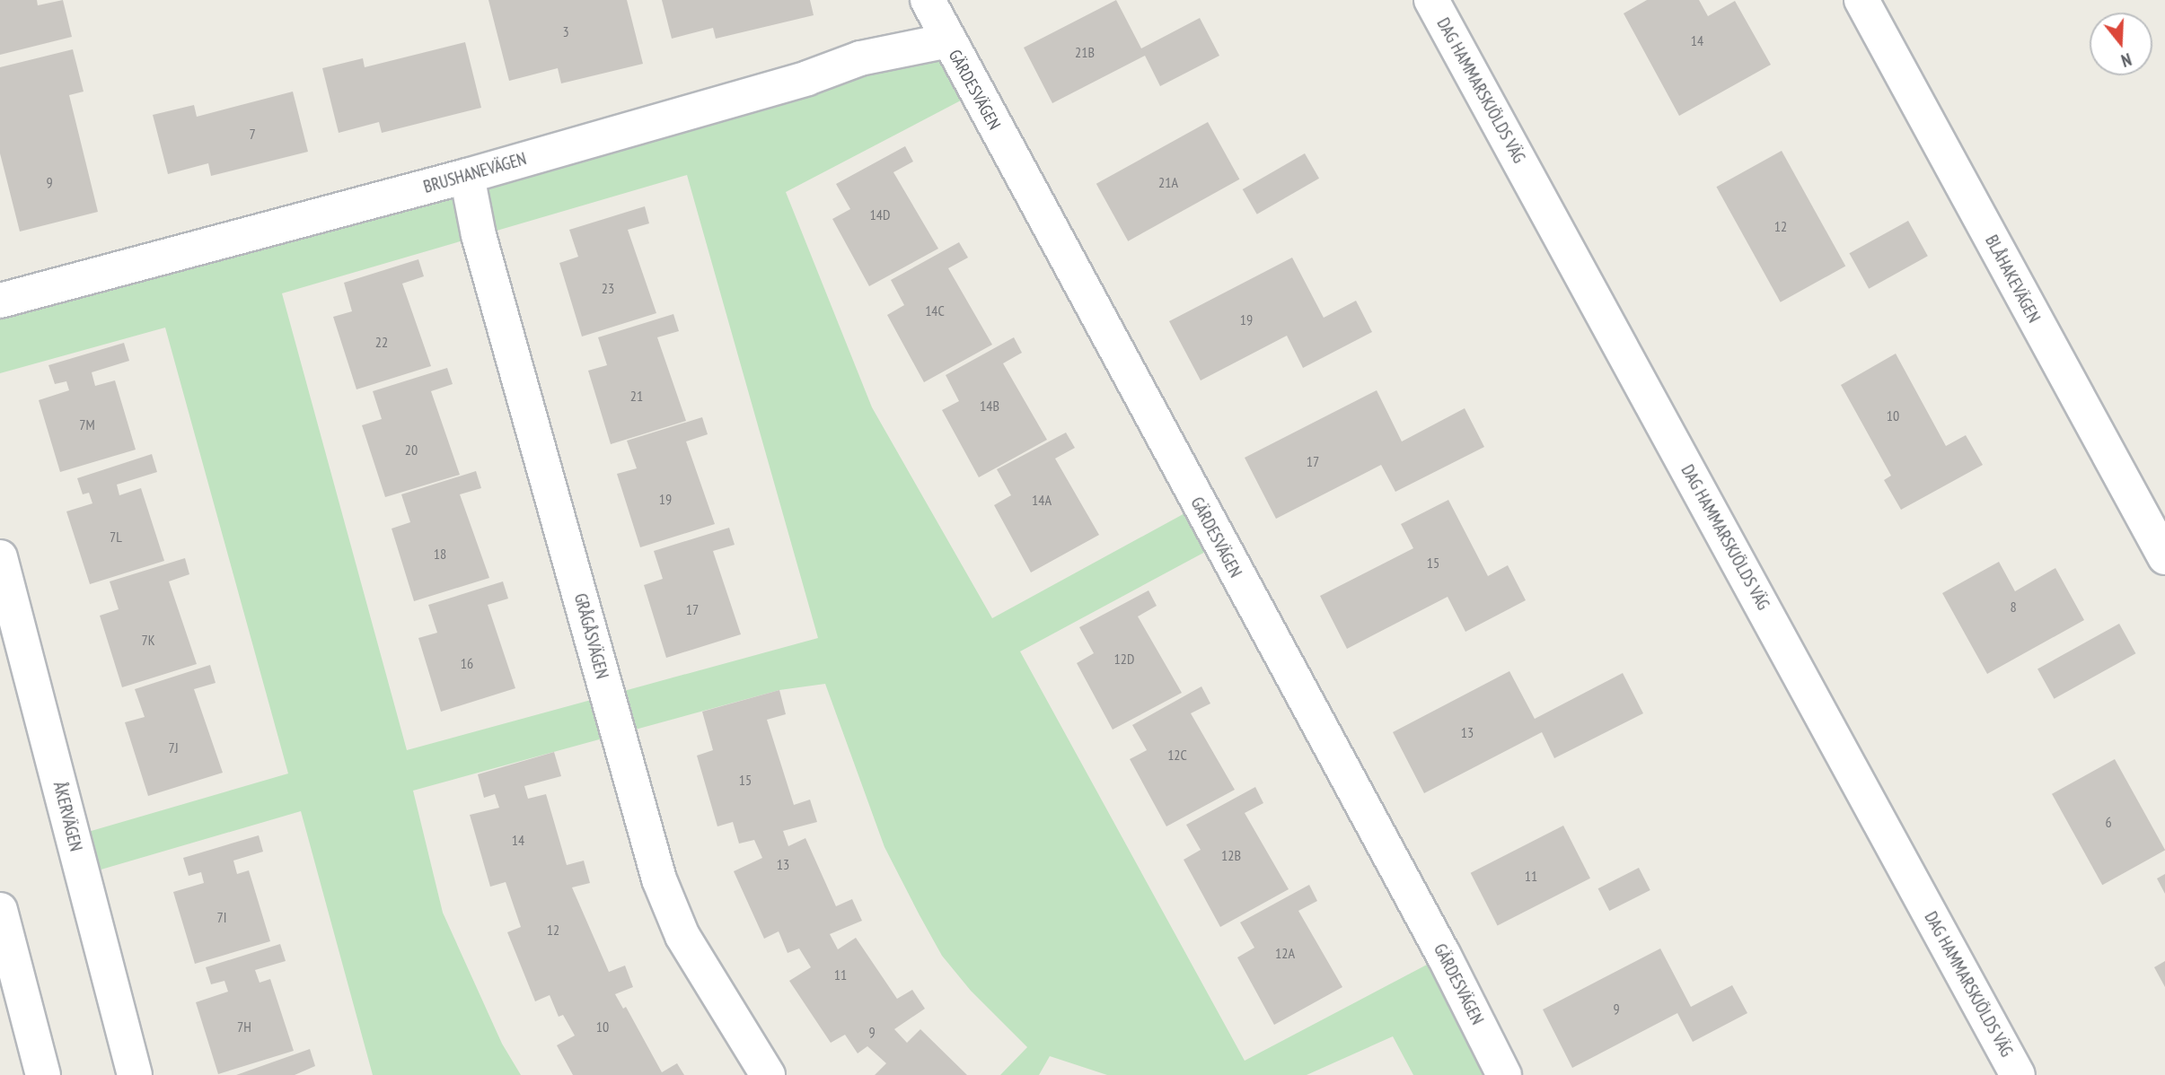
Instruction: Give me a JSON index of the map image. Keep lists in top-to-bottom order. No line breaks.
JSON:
{"streets":{"street":["GÄRDESVÄGEN","DAG HAMMARSKJÖLDS VÄG","BRUSHANEVÄGEN","BLÅHAKEVÄGEN","GRÅGÅSVÄGEN","ÅKERVÄGEN"]},"crossings":[["GÄRDESVÄGEN","BRUSHANEVÄGEN"],["BRUSHANEVÄGEN","GRÅGÅSVÄGEN"]],"house_numbers":["3","14","21B","7","9","21A","14D","12","23","14C","19","22","21","14B","10","7M","20","17","19","14A","7L","18","15","8","17","7K","12D","16","13","7J","12C","15","6","14","12B","13","11","7I","12","12A","11","9","7H","10","9"],"north":"bottom"}
